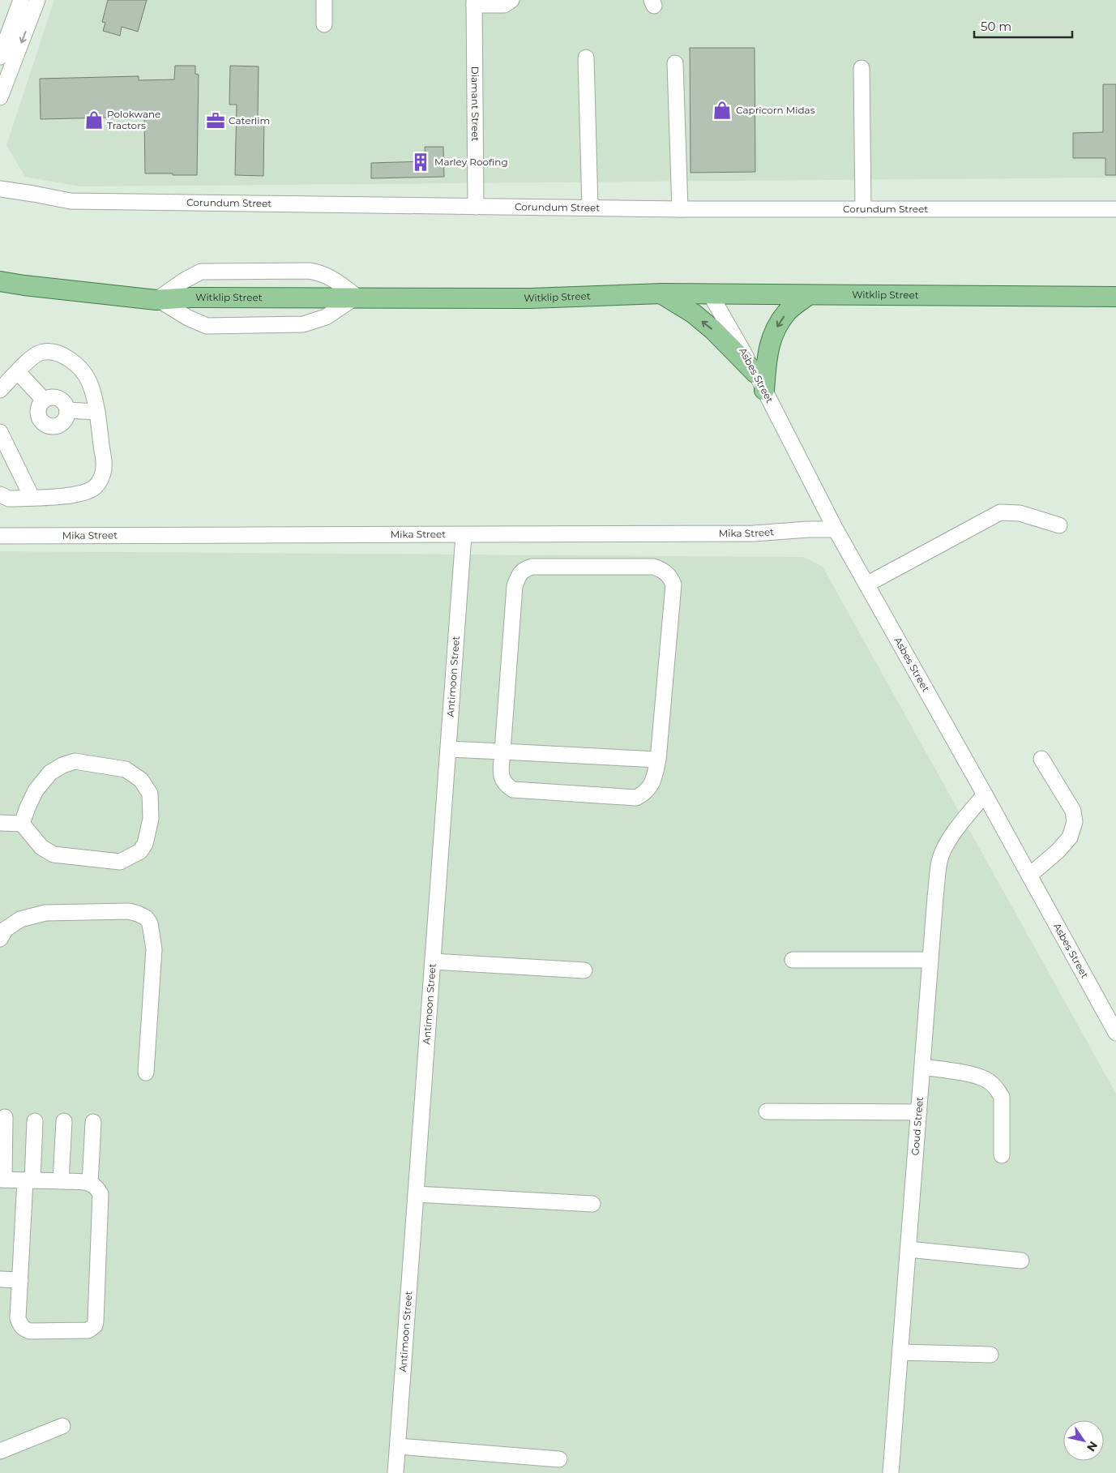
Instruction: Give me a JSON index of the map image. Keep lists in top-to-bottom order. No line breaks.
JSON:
{"streets":{"main road":["Witklip Street"],"street":["Diamant Street","Corundum Street","Asbes Street","Mika Street","Antimoon Street","Goud Street"]},"crossings":[["Diamant Street","Corundum Street"],["Witklip Street","Asbes Street"],["Asbes Street","Mika Street"],["Asbes Street","Goud Street"],["Mika Street","Antimoon Street"]],"places":{"shop":["Capricorn Midas","Polokwane Tractors"],"office":["Caterlim"],"building":["Marley Roofing"]},"scale_bar":"50 m","north":"bottom right"}
